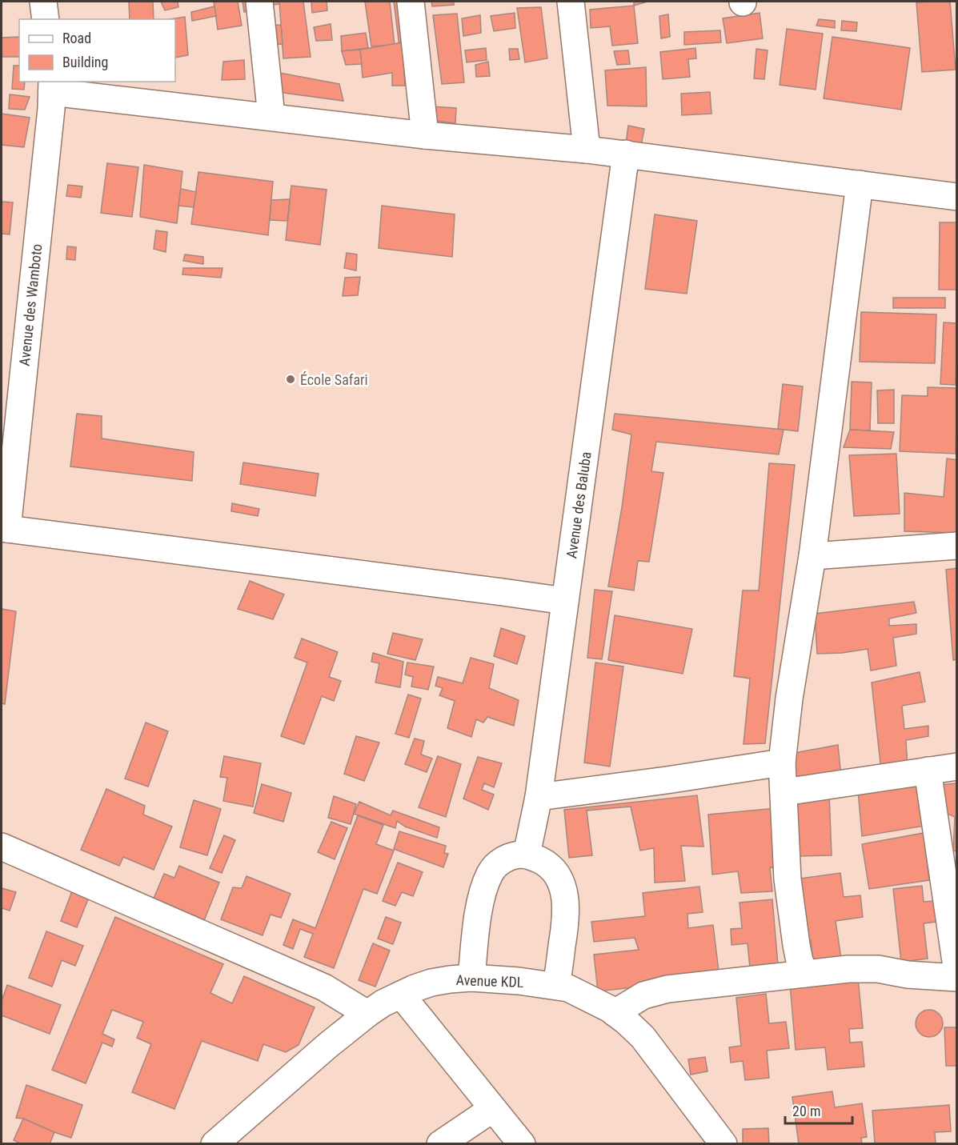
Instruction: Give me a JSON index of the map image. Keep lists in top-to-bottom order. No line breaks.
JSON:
{"streets":{"street":["Avenue des Wamboto","Avenue des Baluba","Avenue KDL"]},"places":["École Safari"],"legend":["Road","Building"],"scale_bar":"20 m"}
